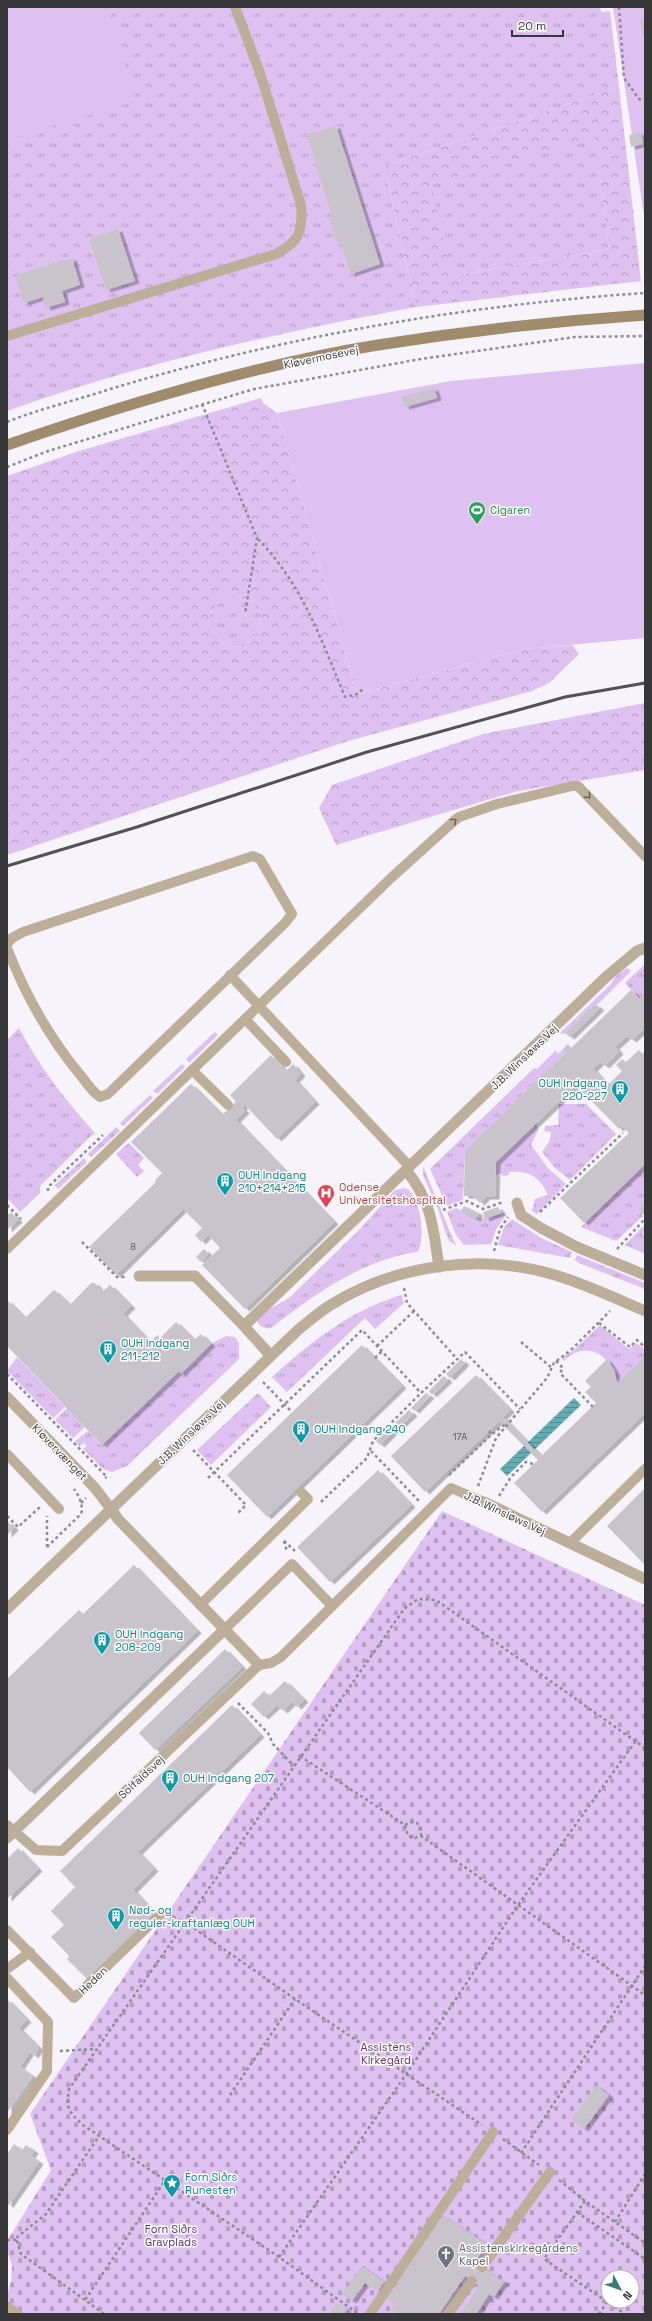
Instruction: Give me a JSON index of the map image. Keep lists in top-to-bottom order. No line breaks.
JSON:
{"streets":{"main road":["Kløvermosevej"],"street":["J.B. Winsløws Vej","Kløvervænget","Solfaldsvej"],"lane":["Heden"]},"crossings":[["J.B. Winsløws Vej","Kløvervænget"],["J.B. Winsløws Vej","Solfaldsvej"]],"parks":["Assistens Kirkegård","Forn Siðrs Gravplads"],"places":{"sports":["Cigaren"],"building":["OUH Indgang 220-227","OUH Indgang 210+214+215","OUH Indgang 211-212","OUH Indgang 240","OUH Indgang 208-209","OUH Indgang 207","Nød- og reguler-kraftanlæg OUH"],"hospital":["Odense Universitetshospital"],"place":["Forn Siðrs Runesten"],"church":["Assistenskirkegårdens Kapel"]},"house_numbers":["8","17A"],"scale_bar":"20 m","north":"bottom right"}
